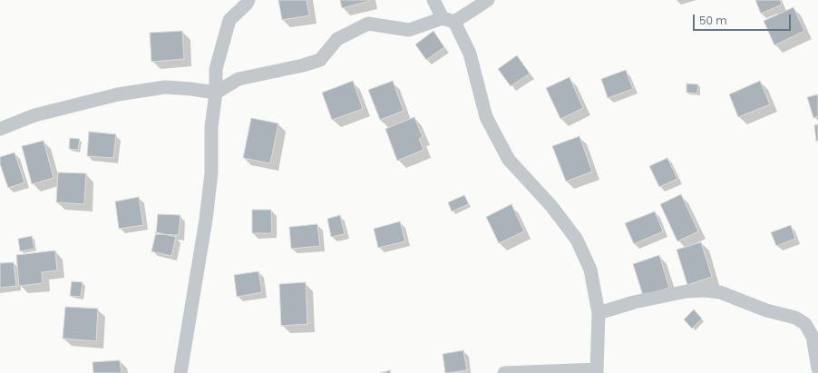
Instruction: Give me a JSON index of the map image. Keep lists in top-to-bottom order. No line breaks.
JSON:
{"scale_bar":"50 m"}
